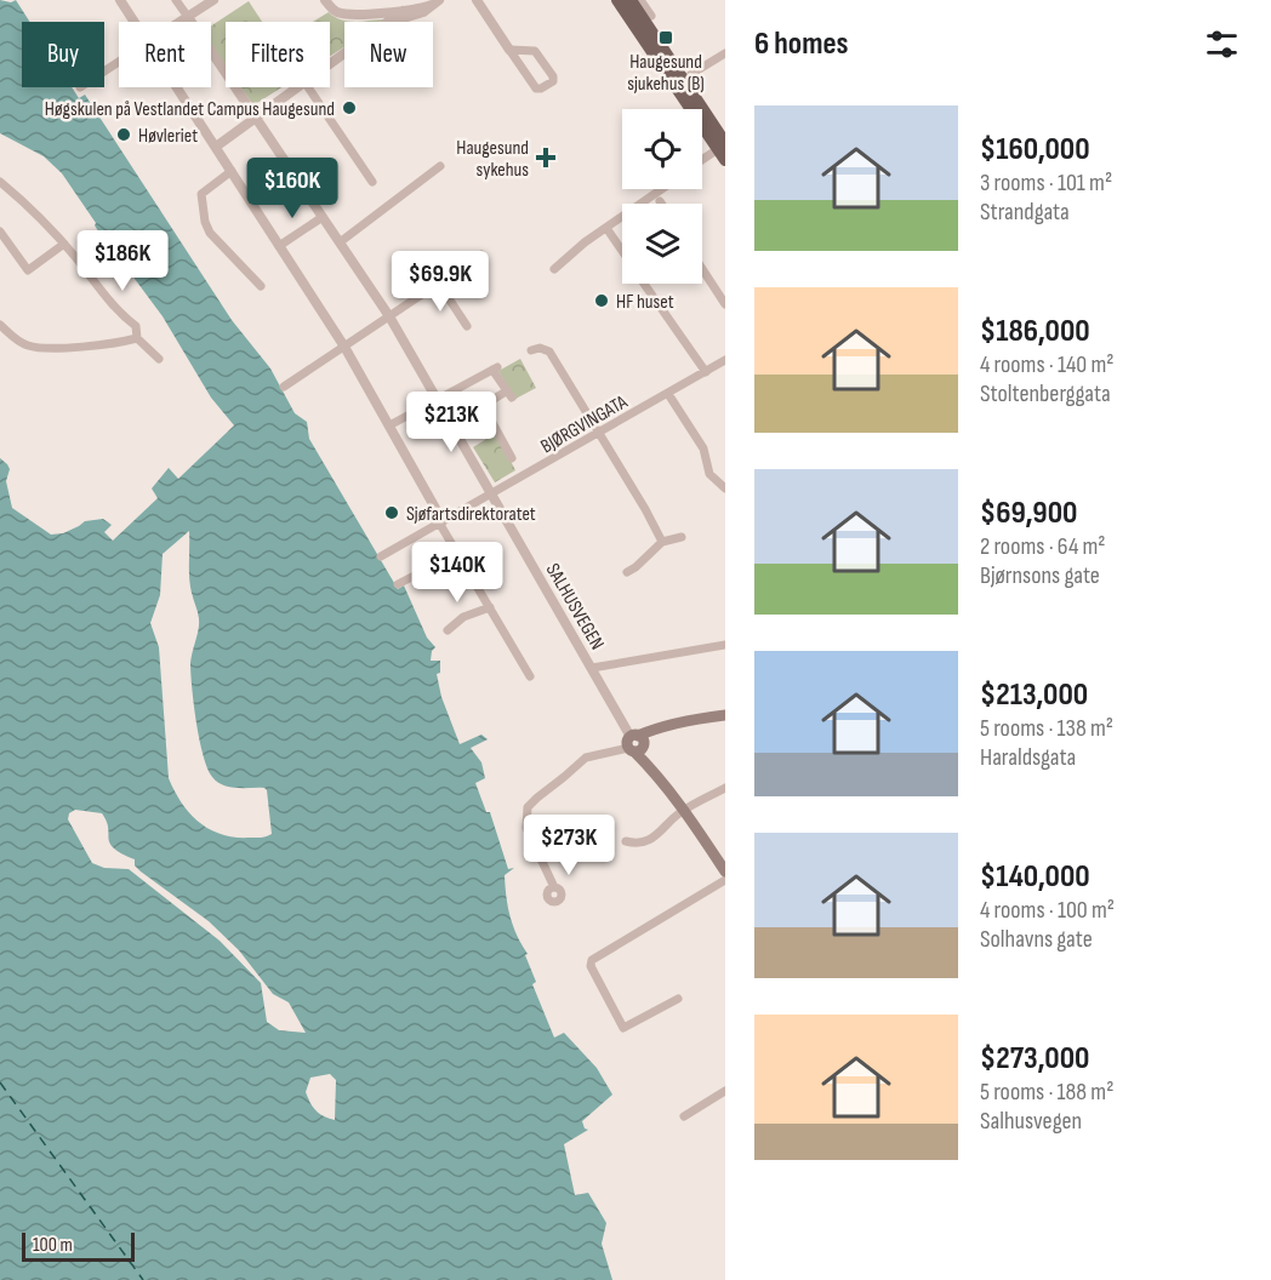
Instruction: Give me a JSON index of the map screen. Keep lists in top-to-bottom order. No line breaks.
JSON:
{"streets":{"main road":["SALHUSVEGEN"],"street":["BJØRGVINGATA"]},"crossings":[["BJØRGVINGATA","SALHUSVEGEN"]],"places":{"transit":["Haugesund sjukehus (B)"],"other":["Høgskulen på Vestlandet Campus Haugesund","Høvleriet","HF huset","Sjøfartsdirektoratet"],"health":["Haugesund sykehus"]},"scale_bar":"100 m","page":{"heading":"6 homes","chip":["Buy","Rent","Filters","New"],"list":[{"name":"$160,000","note":"3 rooms · 101 m² · Strandgata"},{"name":"$186,000","note":"4 rooms · 140 m² · Stoltenberggata"},{"name":"$69,900","note":"2 rooms · 64 m² · Bjørnsons gate"},{"name":"$213,000","note":"5 rooms · 138 m² · Haraldsgata"},{"name":"$140,000","note":"4 rooms · 100 m² · Solhavns gate"},{"name":"$273,000","note":"5 rooms · 188 m² · Salhusvegen"}],"price":["$160K","$186K","$69.9K","$213K","$140K","$273K"],"scale":"100 m"}}
